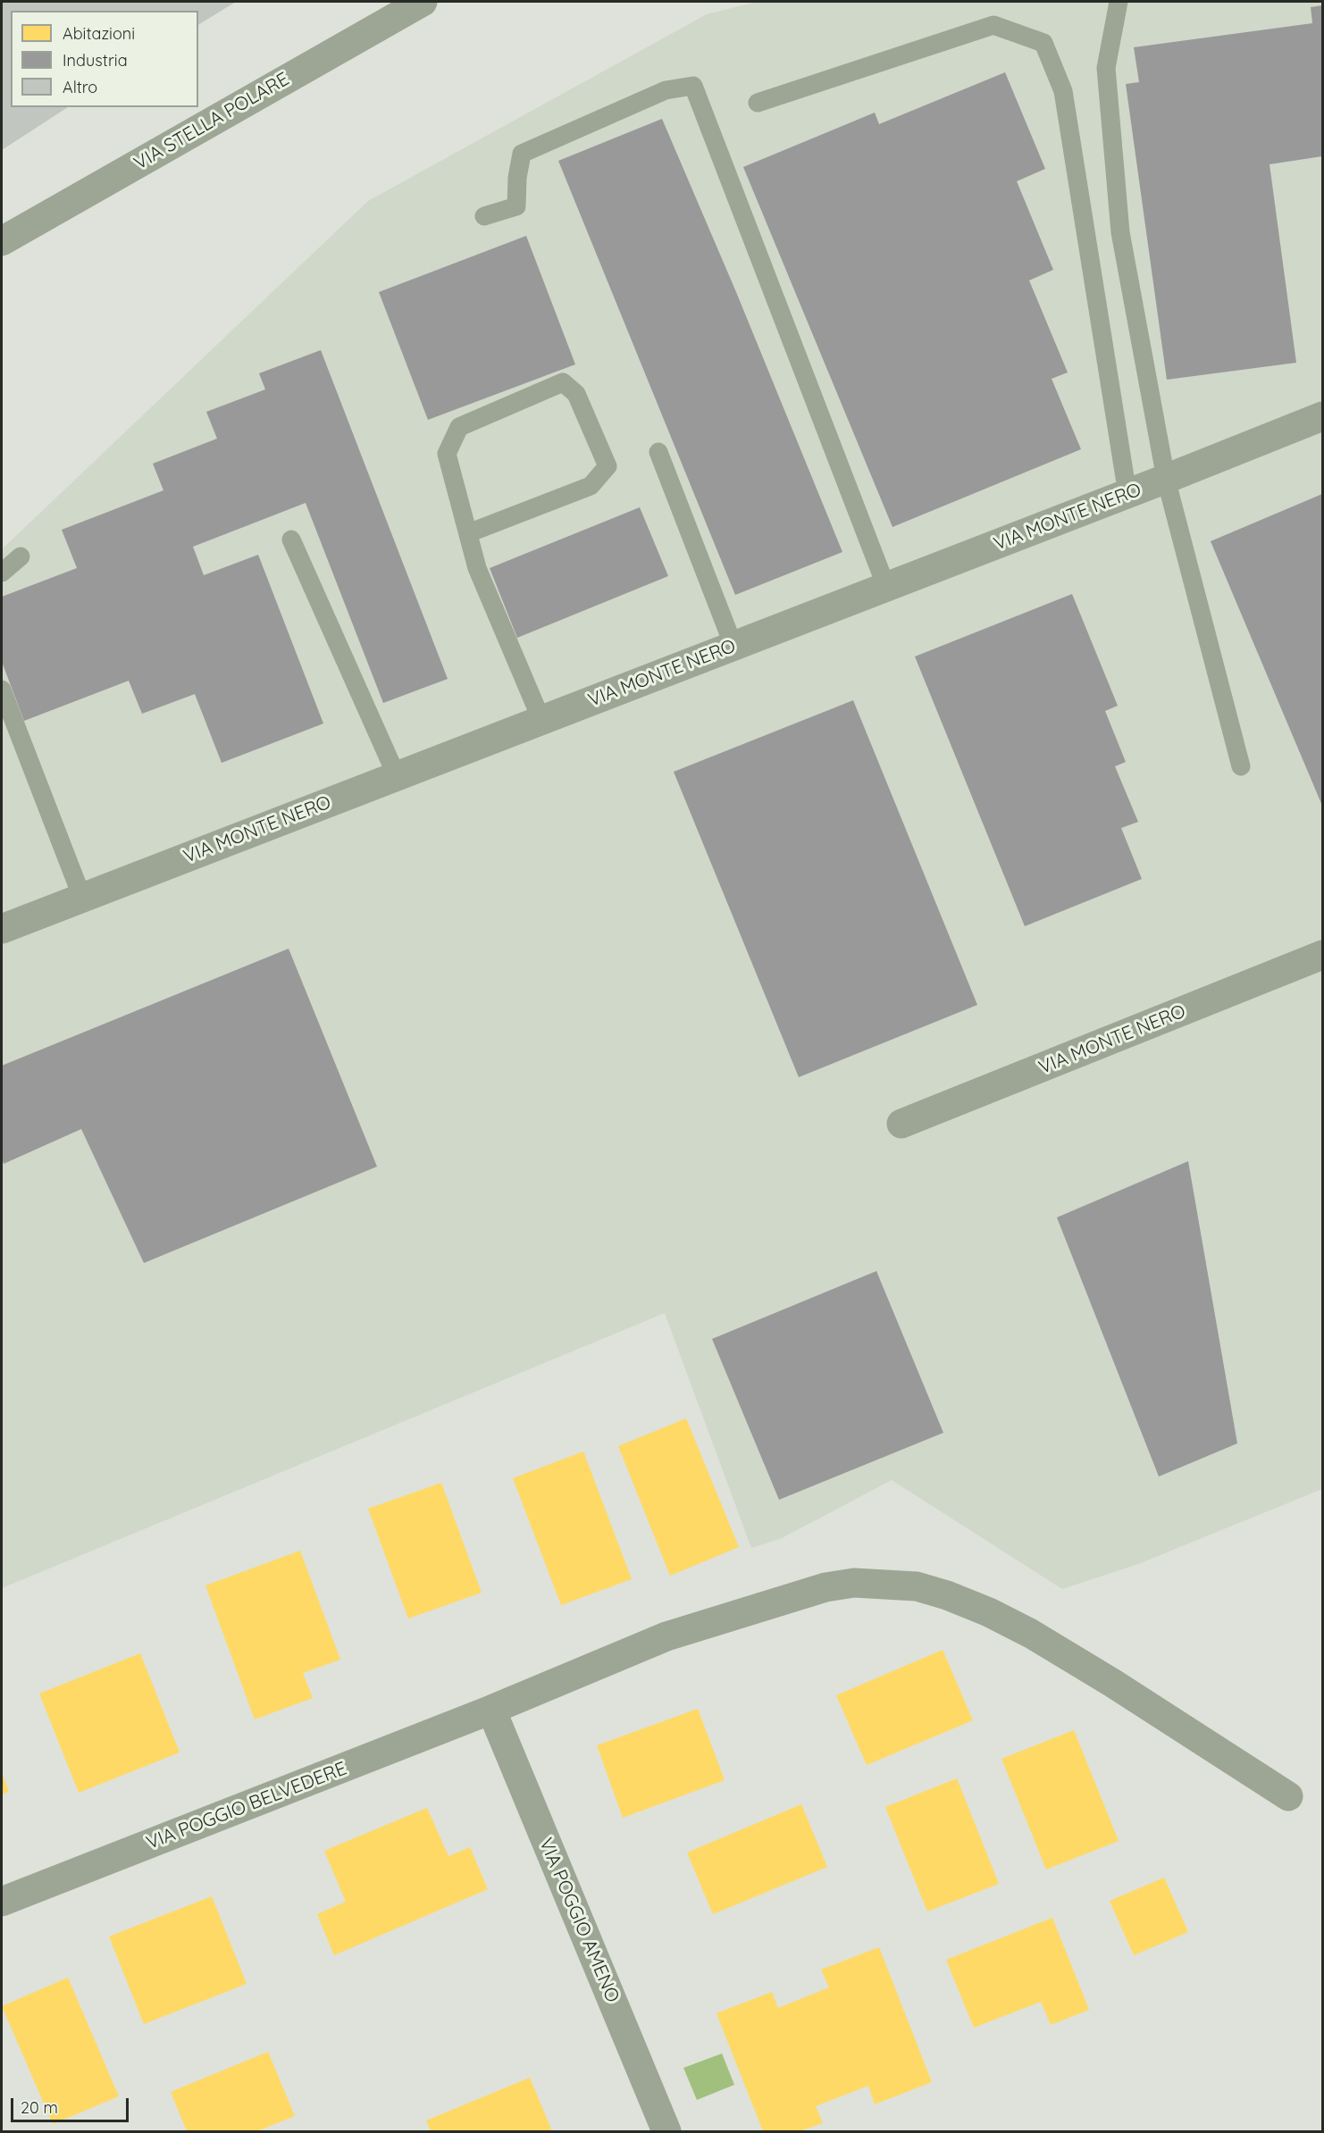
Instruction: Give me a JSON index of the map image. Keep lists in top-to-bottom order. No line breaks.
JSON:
{"streets":{"street":["VIA STELLA POLARE","VIA MONTE NERO","VIA POGGIO BELVEDERE","VIA POGGIO AMENO"]},"crossings":[["VIA POGGIO BELVEDERE","VIA POGGIO AMENO"]],"legend":["Abitazioni","Industria","Altro"],"scale_bar":"20 m"}
